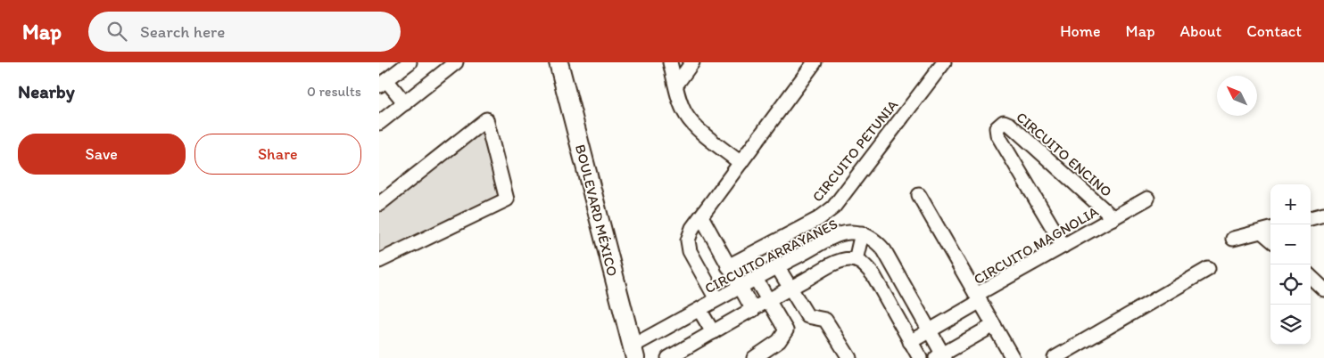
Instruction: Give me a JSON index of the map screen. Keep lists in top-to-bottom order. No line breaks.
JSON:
{"streets":{"main road":["BOULEVARD MÉXICO"],"street":["CIRCUITO PETUNIA","CIRCUITO ENCINO","CIRCUITO MAGNOLIA","CIRCUITO ARRAYANES"]},"crossings":[["CIRCUITO ENCINO","CIRCUITO MAGNOLIA"],["BOULEVARD MÉXICO","CIRCUITO ARRAYANES"]],"north":"top left","page":{"header":"Map","search":"Search here","nav":["Home","Map","About","Contact"],"heading":["Nearby","0 results"],"buttons":["Save","Share"],"map_buttons":["+","−"]}}
